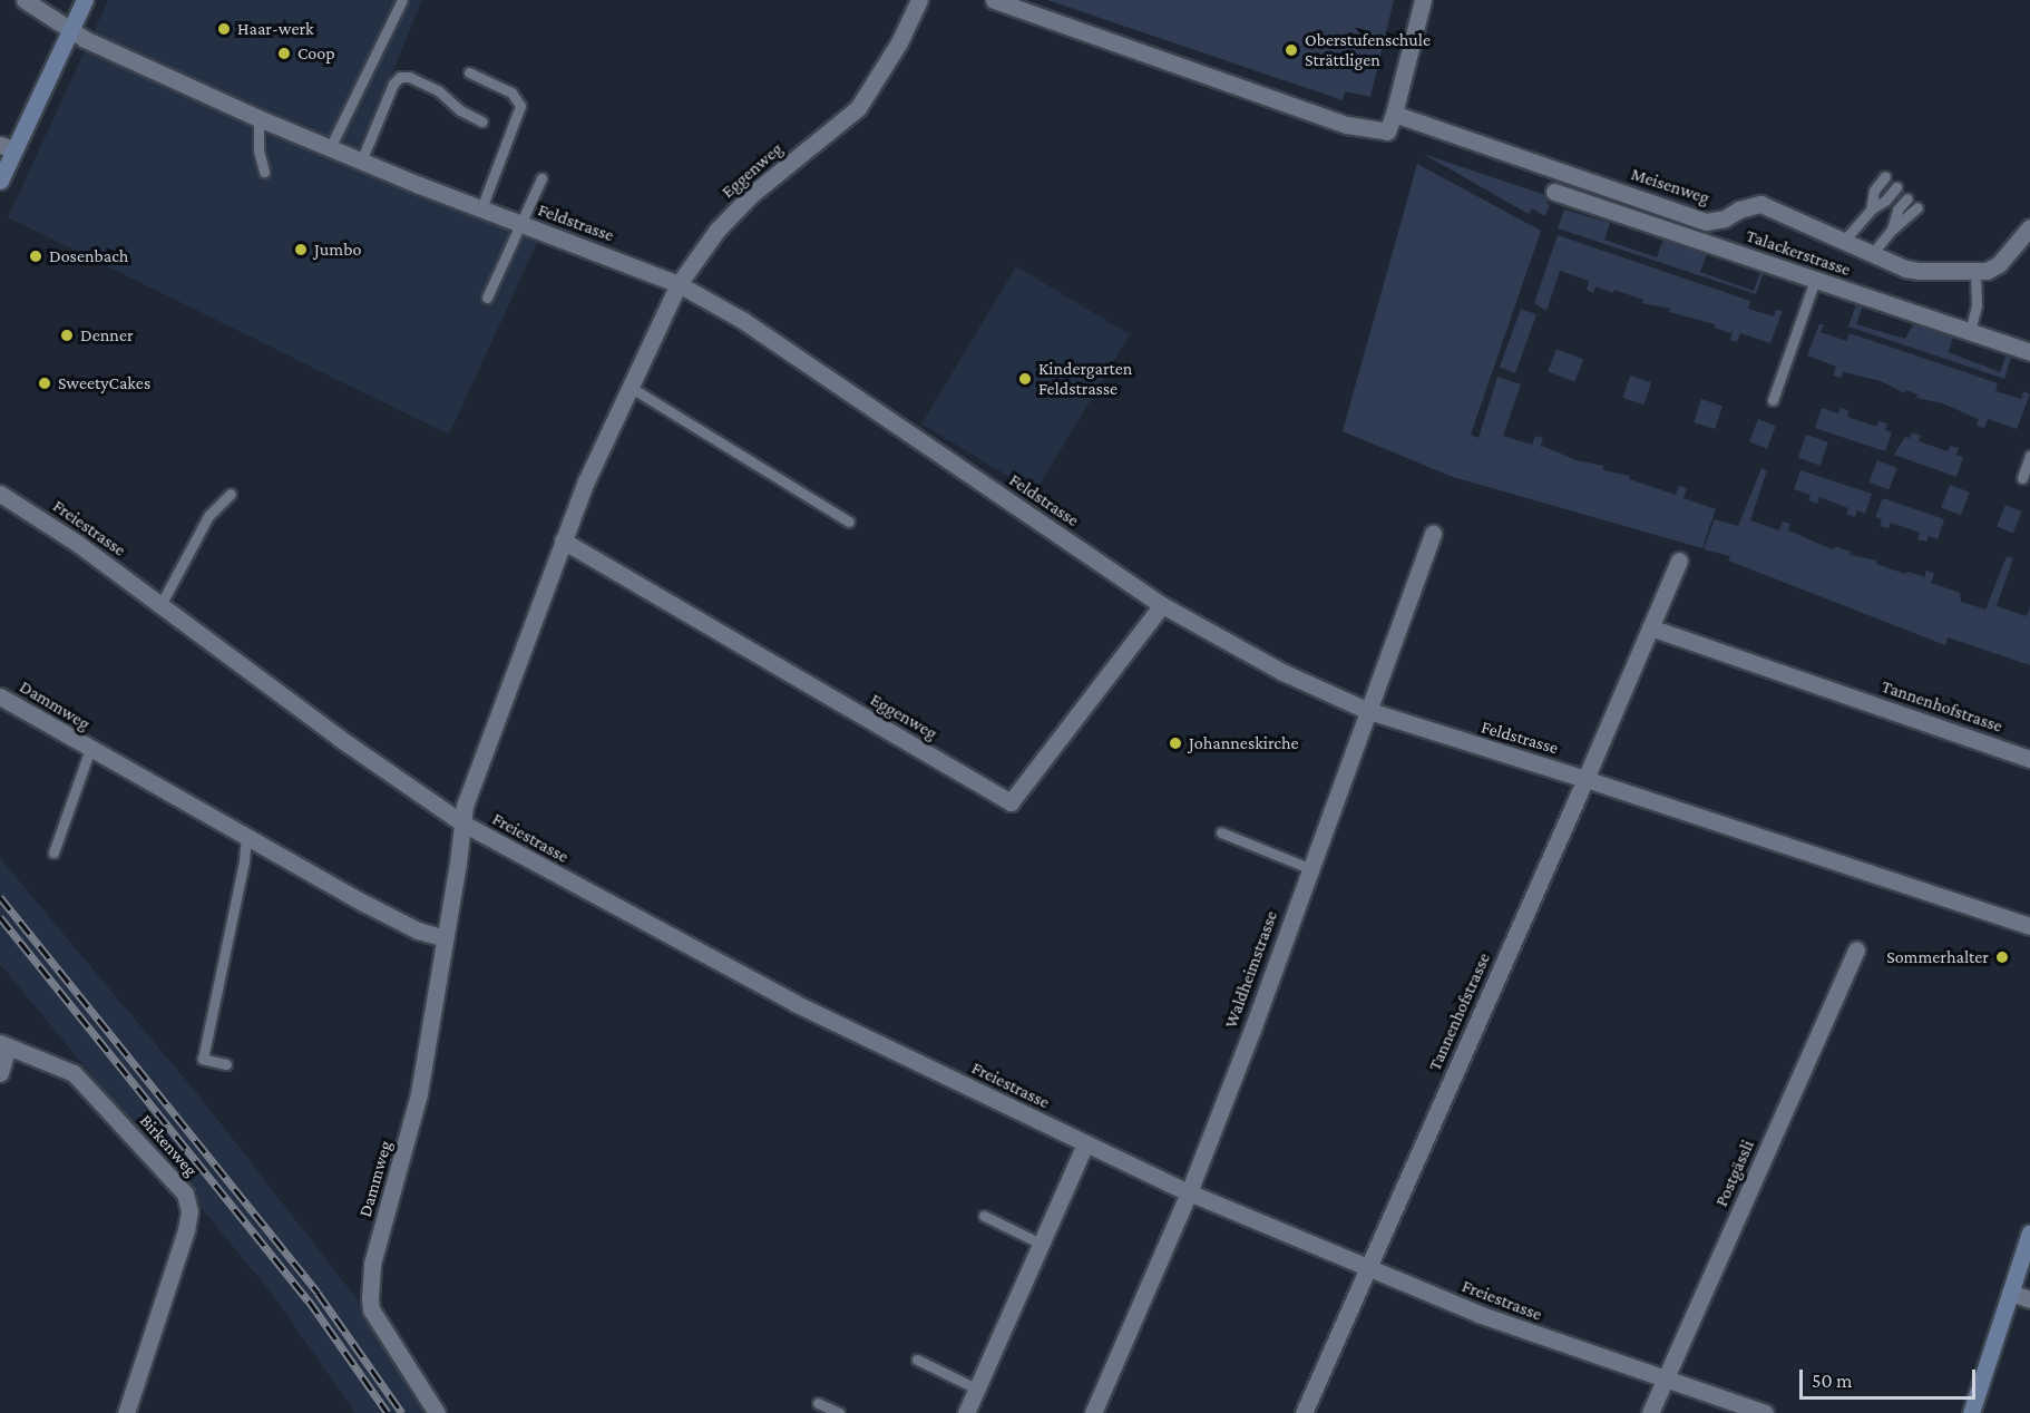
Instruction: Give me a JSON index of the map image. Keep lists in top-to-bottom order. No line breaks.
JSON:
{"streets":{"street":["Eggenweg","Meisenweg","Feldstrasse","Talackerstrasse","Freiestrasse","Dammweg","Tannenhofstrasse","Waldheimstrasse","Birkenweg","Postgässli"]},"crossings":[["Eggenweg","Feldstrasse"],["Eggenweg","Freiestrasse"],["Eggenweg","Dammweg"],["Feldstrasse","Tannenhofstrasse"],["Feldstrasse","Waldheimstrasse"],["Freiestrasse","Dammweg"],["Freiestrasse","Tannenhofstrasse"],["Freiestrasse","Waldheimstrasse"],["Freiestrasse","Postgässli"]],"places":["Haar-werk","Oberstufenschule Strättligen","Coop","Jumbo","Dosenbach","Denner","Kindergarten Feldstrasse","SweetyCakes","Johanneskirche","Sommerhalter"],"scale_bar":"50 m"}
